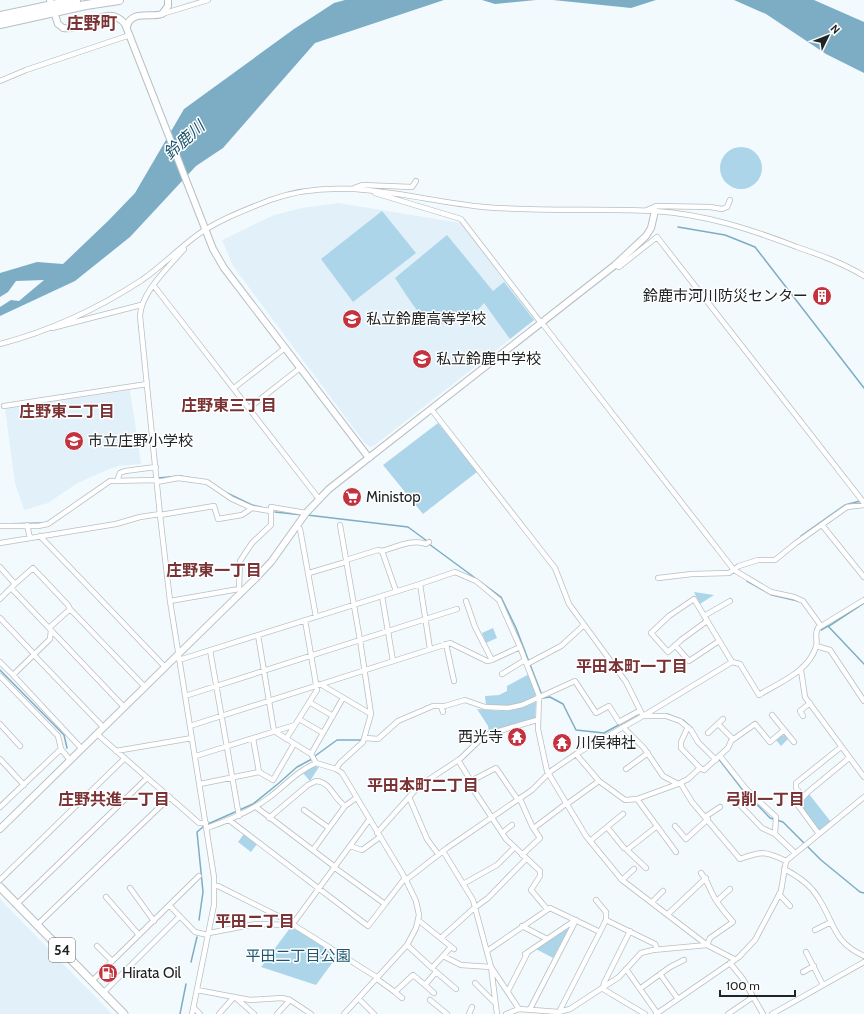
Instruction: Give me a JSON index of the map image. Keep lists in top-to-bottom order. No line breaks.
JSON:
{"streets":{"main road":["54"]},"districts":["庄野町","庄野東三丁目","庄野東二丁目","庄野東一丁目","平田本町一丁目","平田本町二丁目","庄野共進一丁目","弓削一丁目","平田二丁目"],"water":["鈴鹿川"],"parks":["平田二丁目公園"],"places":{"building":["鈴鹿市河川防災センター"],"school or university":["私立鈴鹿高等学校","私立鈴鹿中学校","市立庄野小学校"],"supermarket":["Ministop"],"temple":["西光寺","川俣神社"],"fuel station":["Hirata Oil"]},"scale_bar":"100 m","north":"top right"}
